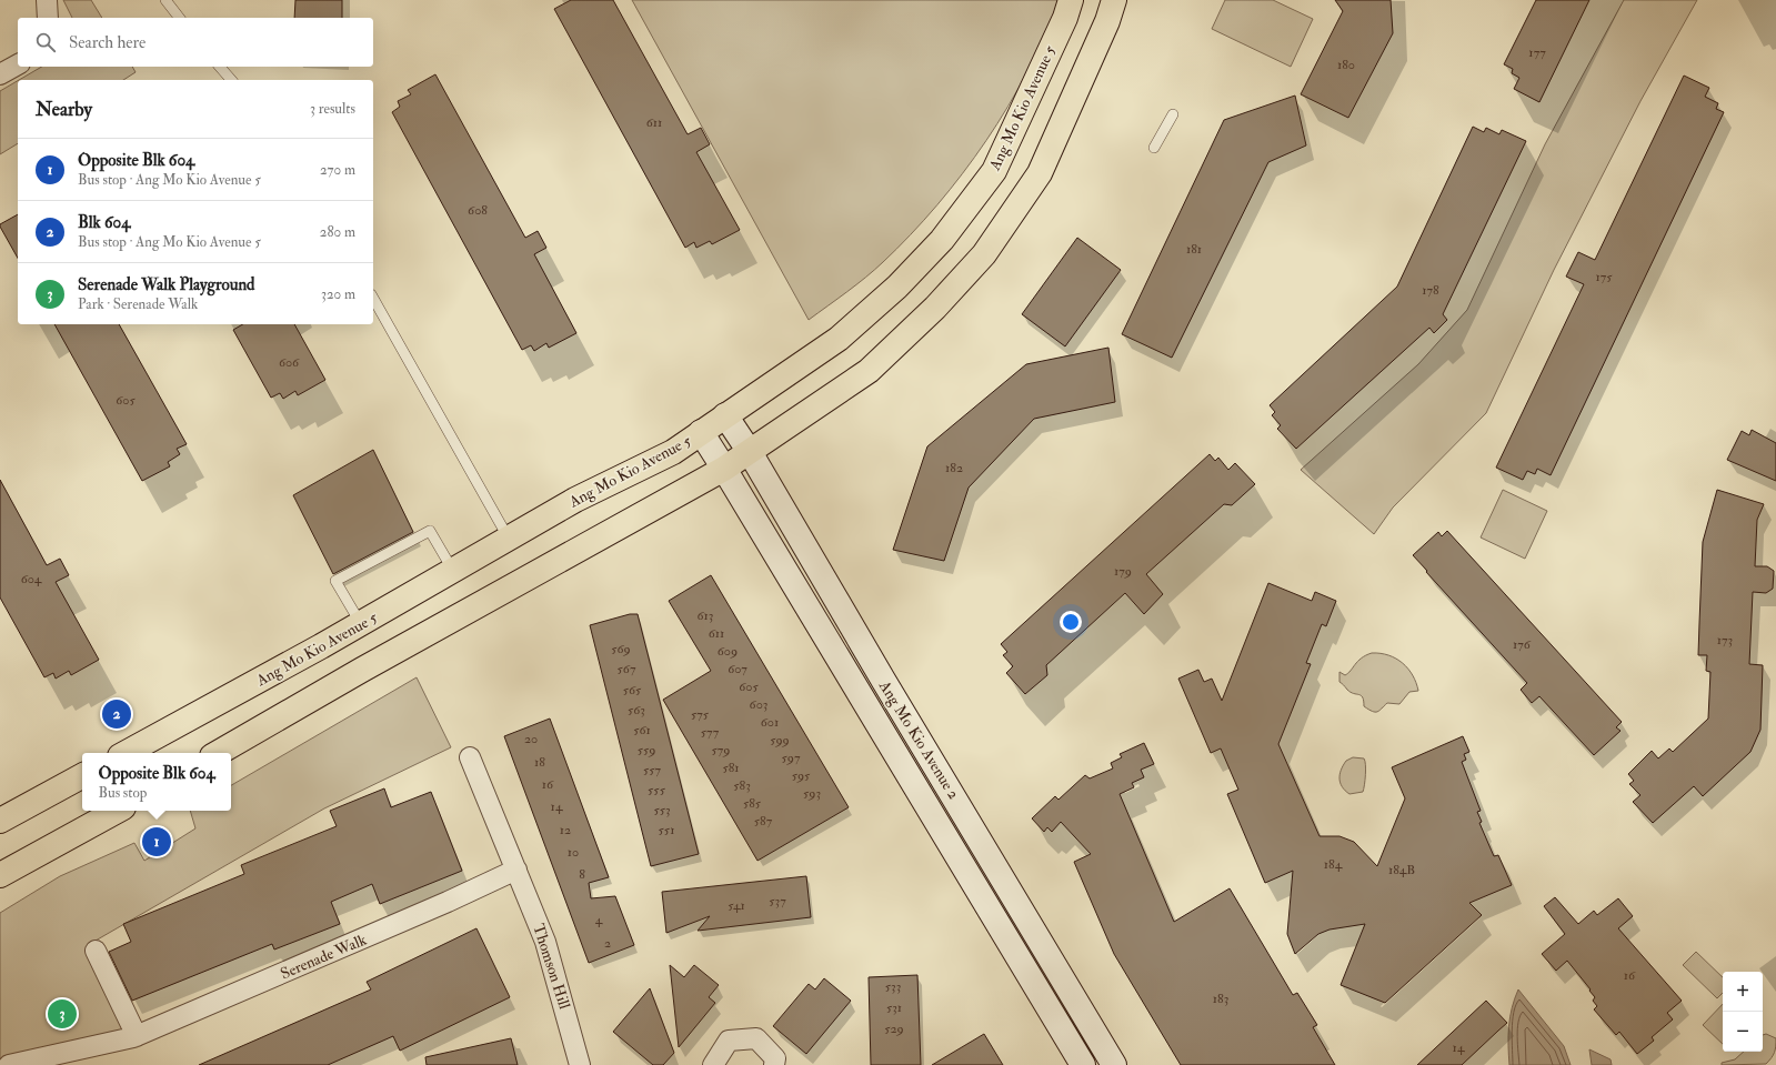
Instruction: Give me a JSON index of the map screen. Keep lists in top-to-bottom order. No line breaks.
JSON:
{"streets":{"main road":["Ang Mo Kio Avenue 5","Ang Mo Kio Avenue 2"],"street":["Serenade Walk","Thomson Hill"]},"crossings":[["Ang Mo Kio Avenue 5","Ang Mo Kio Avenue 2"],["Serenade Walk","Thomson Hill"]],"house_numbers":["177","180","611","608","181","175","178","606","605","182","179","604","613","611","173","176","569","609","567","607","605","565","603","563","575","601","561","577","20","599","559","579","597","18","581","557","595","16","583","555","593","585","14","553","587","12","551","10","184","184B","8","537","541","4","2","16","533","183","531","529","14"],"page":{"search":"Search here","heading":["Nearby","3 results"],"list":[{"mark":"1","name":"Opposite Blk 604","note":"Bus stop · Ang Mo Kio Avenue 5","value":"270 m"},{"mark":"2","name":"Blk 604","note":"Bus stop · Ang Mo Kio Avenue 5","value":"280 m"},{"mark":"3","name":"Serenade Walk Playground","note":"Park · Serenade Walk","value":"320 m"}],"pins":["2","1","3"],"popup":["Opposite Blk 604","Bus stop"],"map_buttons":["+","−"]}}
